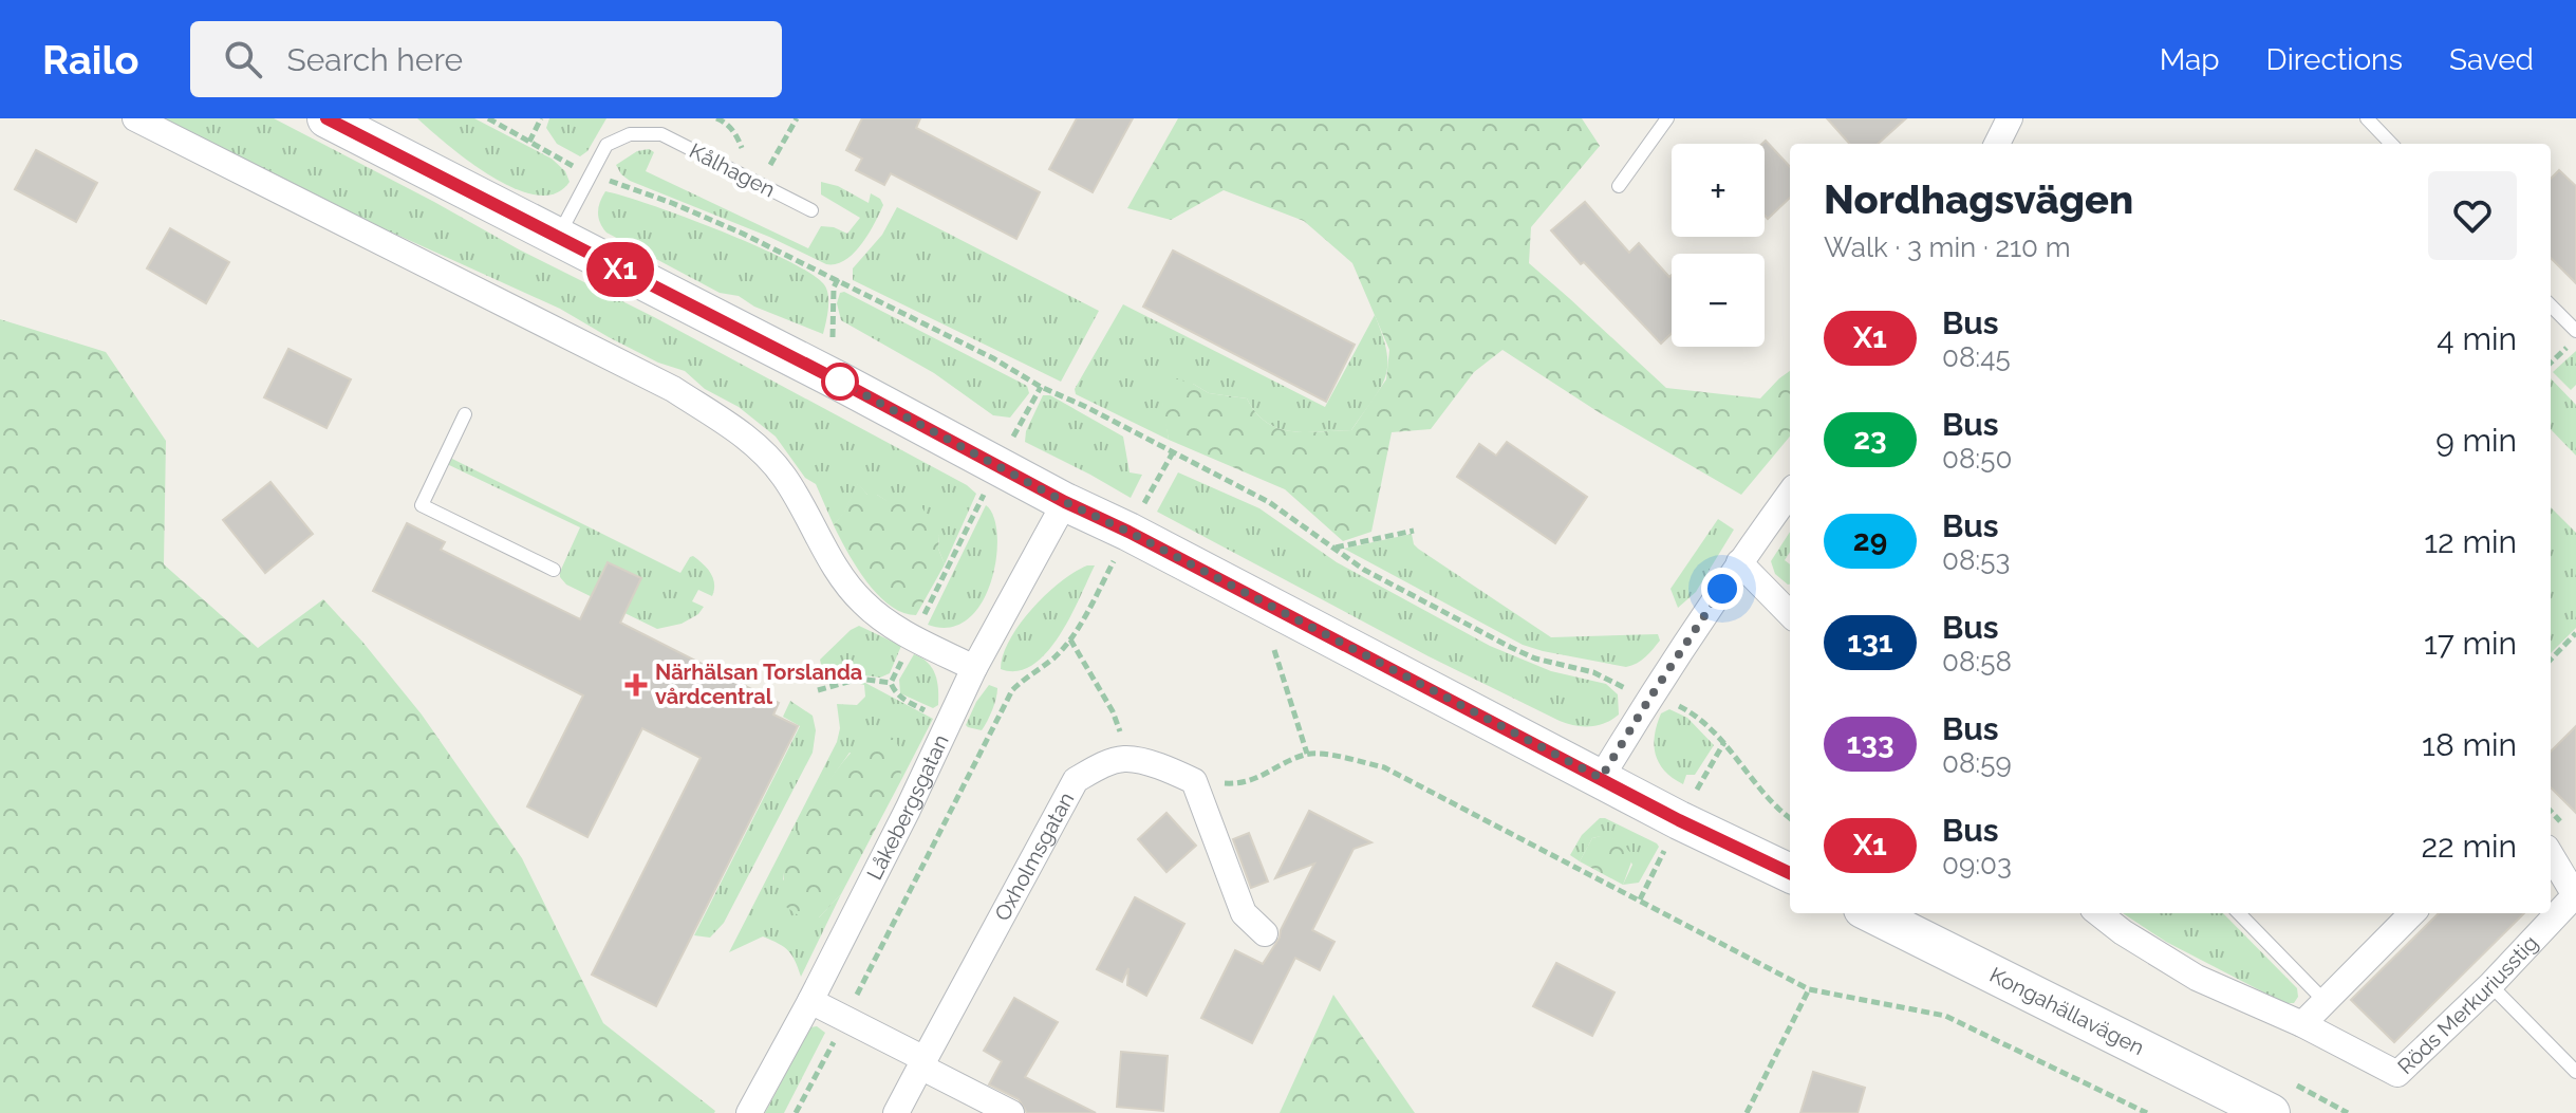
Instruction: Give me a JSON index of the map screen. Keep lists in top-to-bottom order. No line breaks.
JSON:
{"streets":{"street":["Låkebergsgatan","Oxholmsgatan","Röds Merkuriusstig","Kongahällavägen"],"lane":["Kålhagen"]},"places":{"health":["Närhälsan Torslanda vårdcentral"]},"lines":["bus line X1"],"page":{"header":"Railo","search":"Search here","nav":["Map","Directions","Saved"],"on_map":"X1","map_buttons":["+","−"],"heading":["Nordhagsvägen","Walk · 3 min · 210 m"],"list":[{"mark":"X1","name":"Bus","note":"08:45","value":"4 min"},{"mark":"23","name":"Bus","note":"08:50","value":"9 min"},{"mark":"29","name":"Bus","note":"08:53","value":"12 min"},{"mark":"131","name":"Bus","note":"08:58","value":"17 min"},{"mark":"133","name":"Bus","note":"08:59","value":"18 min"},{"mark":"X1","name":"Bus","note":"09:03","value":"22 min"}]}}
